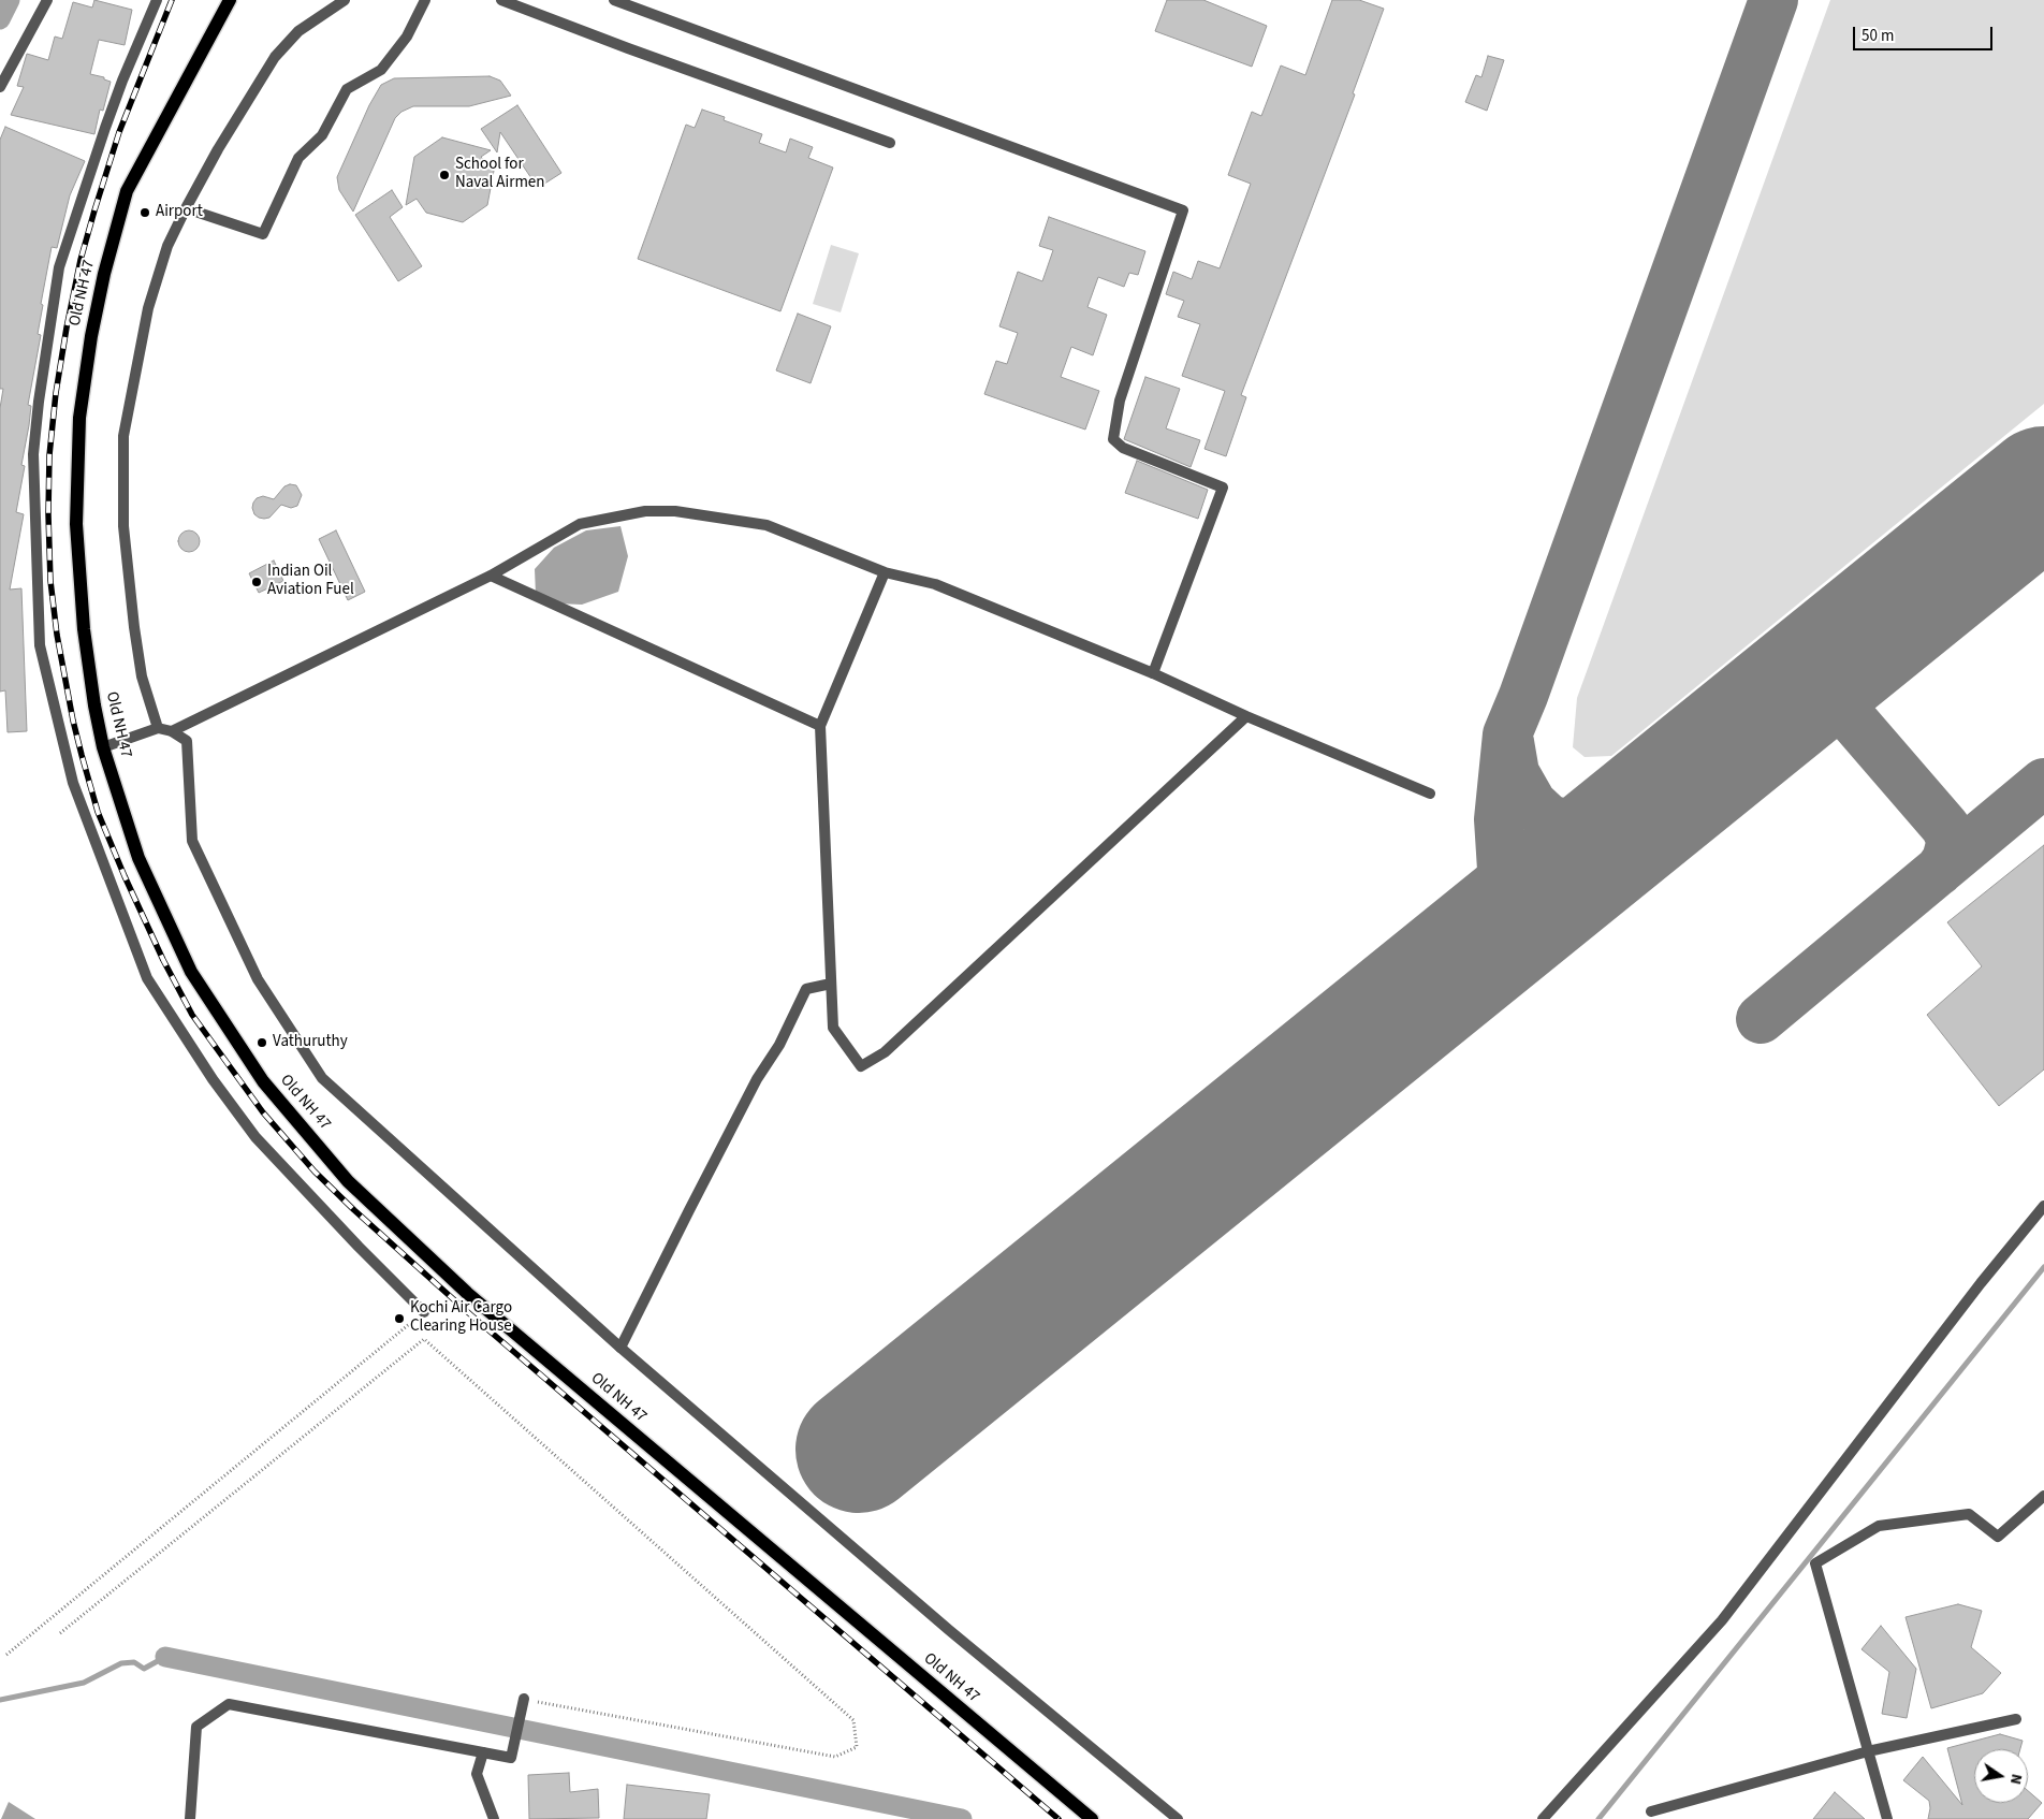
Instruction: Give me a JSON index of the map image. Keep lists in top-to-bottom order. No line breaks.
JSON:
{"streets":{"main road":["Old NH 47"]},"places":["School for Naval Airmen","Airport","Indian Oil Aviation Fuel","Vathuruthy","Kochi Air Cargo Clearing House"],"scale_bar":"50 m","north":"right"}
